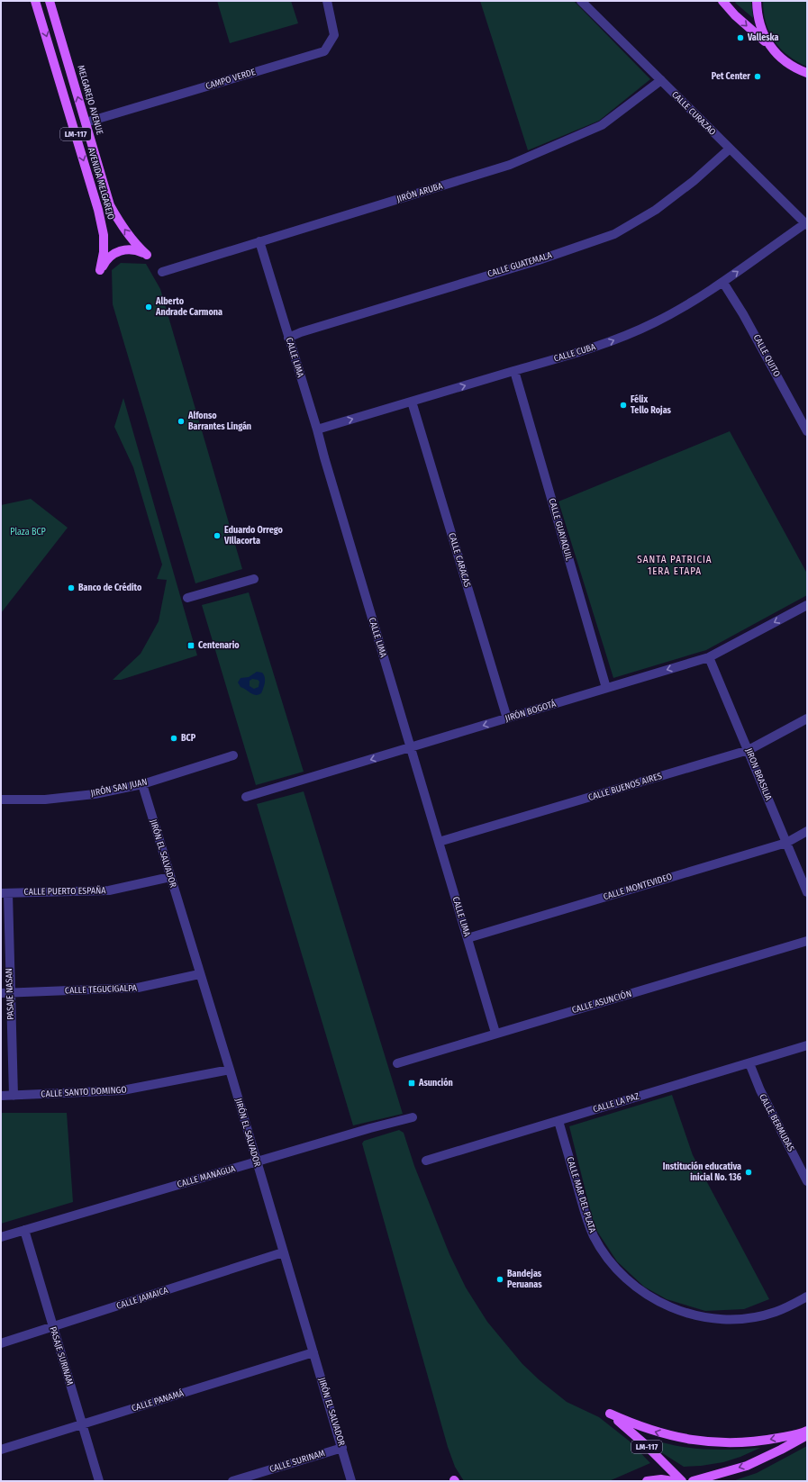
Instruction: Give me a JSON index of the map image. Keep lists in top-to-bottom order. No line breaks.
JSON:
{"streets":{"main road":["MELGAREJO AVENUE","LM-117","AVENIDA MELGAREJO"],"street":["CAMPO VERDE","CALLE CURAZAO","JIRÓN ARUBA","CALLE GUATEMALA","CALLE CUBA","CALLE QUITO","CALLE LIMA","CALLE GUAYAQUIL","CALLE CARACAS","JIRÓN BOGOTÁ","JIRON BRASILIA","CALLE BUENOS AIRES","JIRÓN SAN JUAN","JIRÓN EL SALVADOR","CALLE MONTEVIDEO","CALLE PUERTO ESPAÑA","CALLE TEGUCIGALPA","PASAJE NASAN","CALLE ASUNCIÓN","CALLE SANTO DOMINGO","CALLE LA PAZ","CALLE BERMUDAS","CALLE MANAGUA","CALLE MAR DEL PLATA","CALLE JAMAICA","PASAJE SURINAM","CALLE PANAMÁ","CALLE SURINAM"]},"crossings":[["CAMPO VERDE","MELGAREJO AVENUE"],["CAMPO VERDE","AVENIDA MELGAREJO"],["MELGAREJO AVENUE","AVENIDA MELGAREJO"],["CALLE CURAZAO","JIRÓN ARUBA"],["CALLE CURAZAO","CALLE GUATEMALA"],["CALLE CURAZAO","CALLE CUBA"],["JIRÓN ARUBA","CALLE LIMA"],["CALLE GUATEMALA","CALLE LIMA"],["CALLE CUBA","CALLE QUITO"],["CALLE CUBA","CALLE LIMA"],["CALLE CUBA","CALLE GUAYAQUIL"],["CALLE CUBA","CALLE CARACAS"],["CALLE LIMA","JIRÓN BOGOTÁ"],["CALLE LIMA","CALLE BUENOS AIRES"],["CALLE LIMA","CALLE MONTEVIDEO"],["CALLE LIMA","CALLE ASUNCIÓN"],["CALLE GUAYAQUIL","JIRÓN BOGOTÁ"],["CALLE CARACAS","JIRÓN BOGOTÁ"],["JIRÓN BOGOTÁ","JIRON BRASILIA"],["JIRON BRASILIA","CALLE BUENOS AIRES"],["JIRON BRASILIA","CALLE MONTEVIDEO"],["JIRÓN SAN JUAN","JIRÓN EL SALVADOR"],["JIRÓN EL SALVADOR","CALLE PUERTO ESPAÑA"],["JIRÓN EL SALVADOR","CALLE TEGUCIGALPA"],["JIRÓN EL SALVADOR","CALLE SANTO DOMINGO"],["JIRÓN EL SALVADOR","CALLE MANAGUA"],["JIRÓN EL SALVADOR","CALLE JAMAICA"],["JIRÓN EL SALVADOR","CALLE PANAMÁ"],["JIRÓN EL SALVADOR","CALLE SURINAM"],["CALLE PUERTO ESPAÑA","PASAJE NASAN"],["CALLE TEGUCIGALPA","PASAJE NASAN"],["PASAJE NASAN","CALLE SANTO DOMINGO"],["CALLE LA PAZ","CALLE BERMUDAS"],["CALLE LA PAZ","CALLE MAR DEL PLATA"],["CALLE MANAGUA","PASAJE SURINAM"],["CALLE JAMAICA","PASAJE SURINAM"],["PASAJE SURINAM","CALLE PANAMÁ"]],"one_way":["MELGAREJO AVENUE","CALLE CUBA","JIRÓN BOGOTÁ"],"districts":["SANTA PATRICIA 1ERA ETAPA"],"parks":["Plaza BCP"],"places":{"other":["Valleska","Pet Center","Alberto Andrade Carmona","Félix Tello Rojas","Alfonso Barrantes Lingán","Eduardo Orrego VIllacorta","Banco de Crédito","BCP","Institución educativa inicial No. 136","Bandejas Peruanas"],"transit":["Centenario","Asunción"]}}
